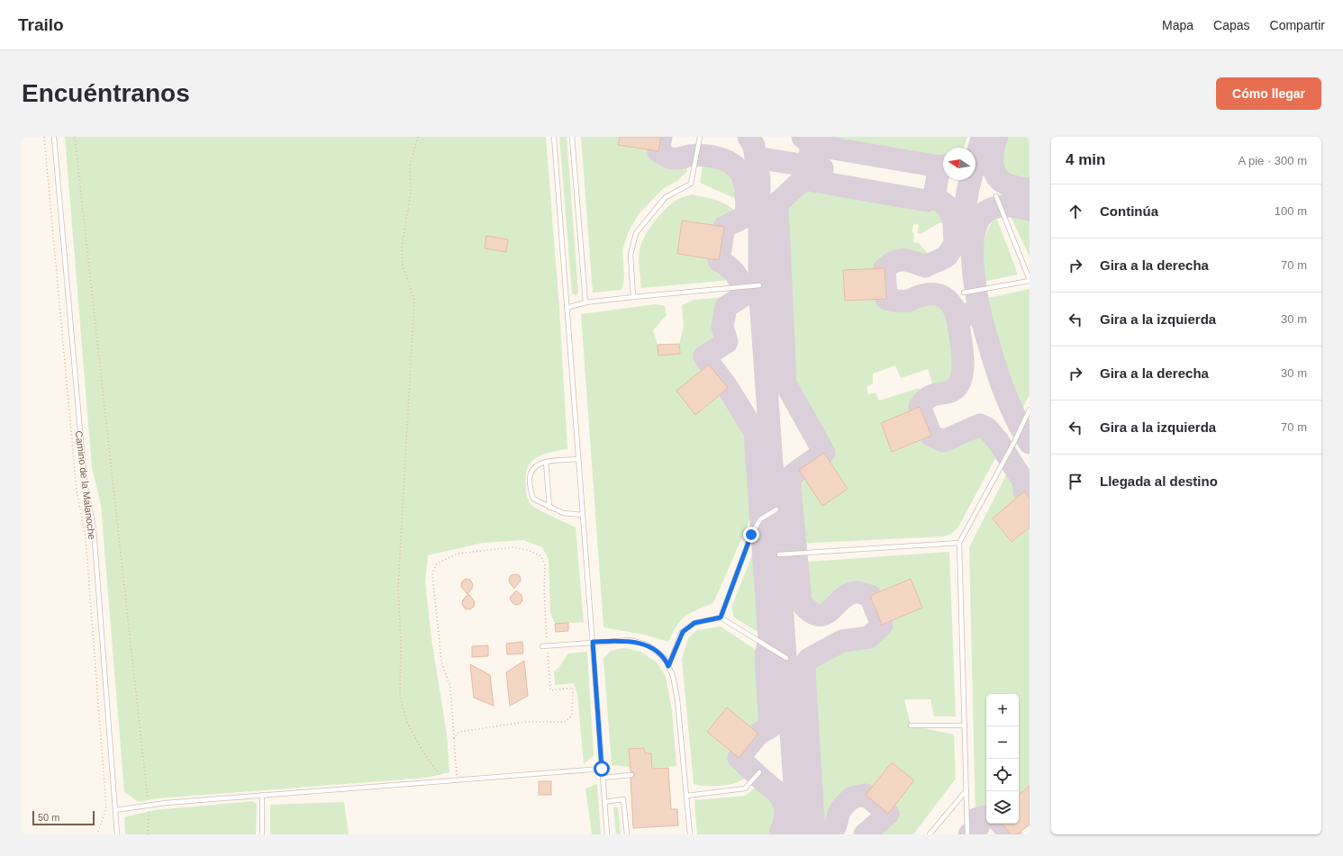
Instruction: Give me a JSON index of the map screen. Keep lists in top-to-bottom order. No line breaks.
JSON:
{"streets":{"path":["Camino de la Malanoche"]},"scale_bar":"50 m","north":"left","page":{"header":"Trailo","nav":["Mapa","Capas","Compartir"],"buttons":"Cómo llegar","title":"Encuéntranos","heading":["4 min","A pie · 300 m"],"list":[["Continúa","100 m"],["Gira a la derecha","70 m"],["Gira a la izquierda","30 m"],["Gira a la derecha","30 m"],["Gira a la izquierda","70 m"],"Llegada al destino"],"map_buttons":["+","−"],"scale":"50 m"}}
